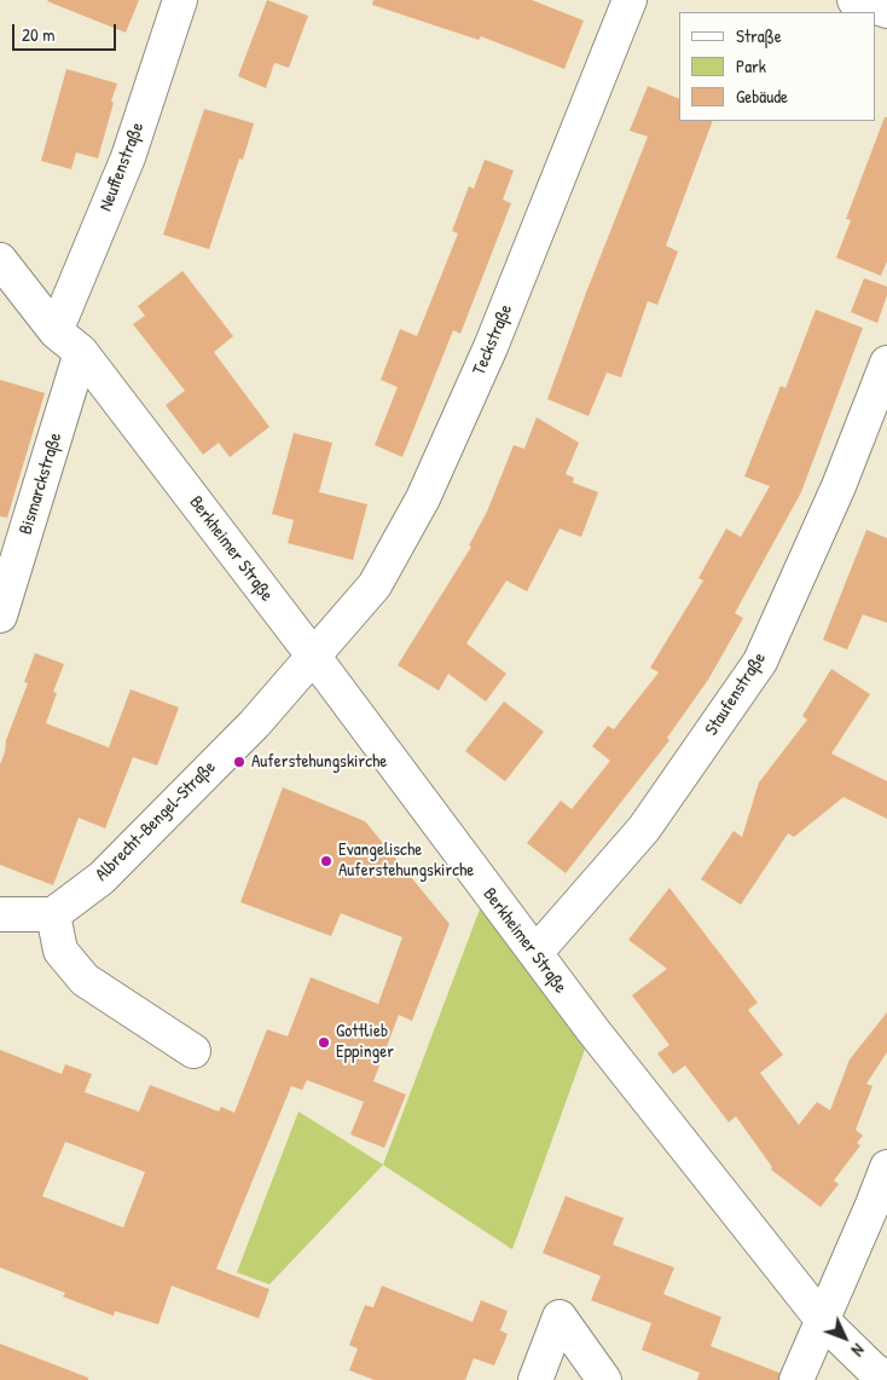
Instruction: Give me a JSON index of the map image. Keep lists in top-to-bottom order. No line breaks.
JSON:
{"streets":{"street":["Neuffenstraße","Teckstraße","Bismarckstraße","Berkheimer Straße","Staufenstraße","Albrecht-Bengel-Straße"]},"crossings":[["Neuffenstraße","Berkheimer Straße"],["Teckstraße","Berkheimer Straße"],["Teckstraße","Albrecht-Bengel-Straße"],["Bismarckstraße","Berkheimer Straße"],["Berkheimer Straße","Staufenstraße"],["Berkheimer Straße","Albrecht-Bengel-Straße"]],"places":["Auferstehungskirche","Evangelische Auferstehungskirche","Gottlieb Eppinger"],"legend":["Straße","Park","Gebäude"],"scale_bar":"20 m","north":"bottom right"}
